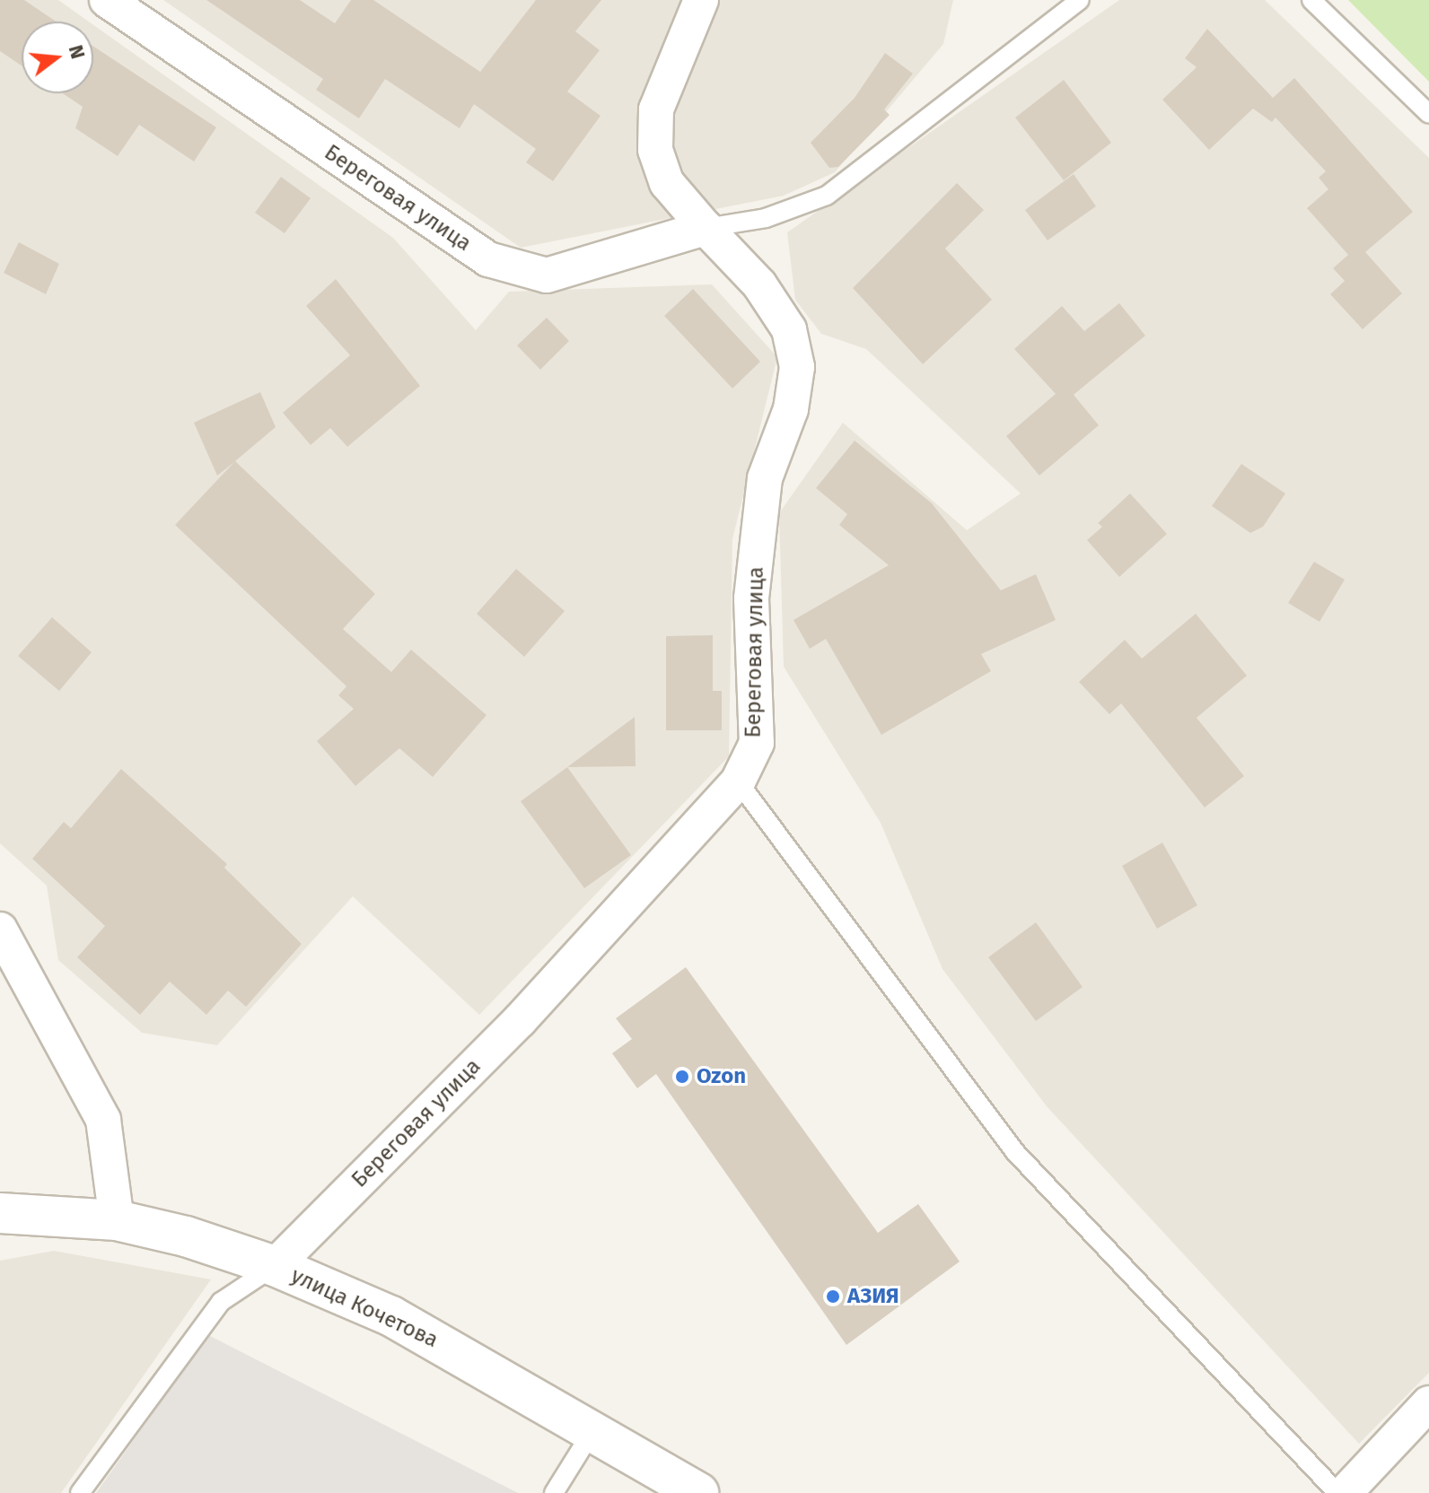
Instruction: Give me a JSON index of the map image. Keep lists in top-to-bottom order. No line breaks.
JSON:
{"streets":{"street":["Береговая улица","улица Кочетова"]},"crossings":[["Береговая улица","улица Кочетова"]],"places":["Ozon","АЗИЯ"],"north":"right"}
